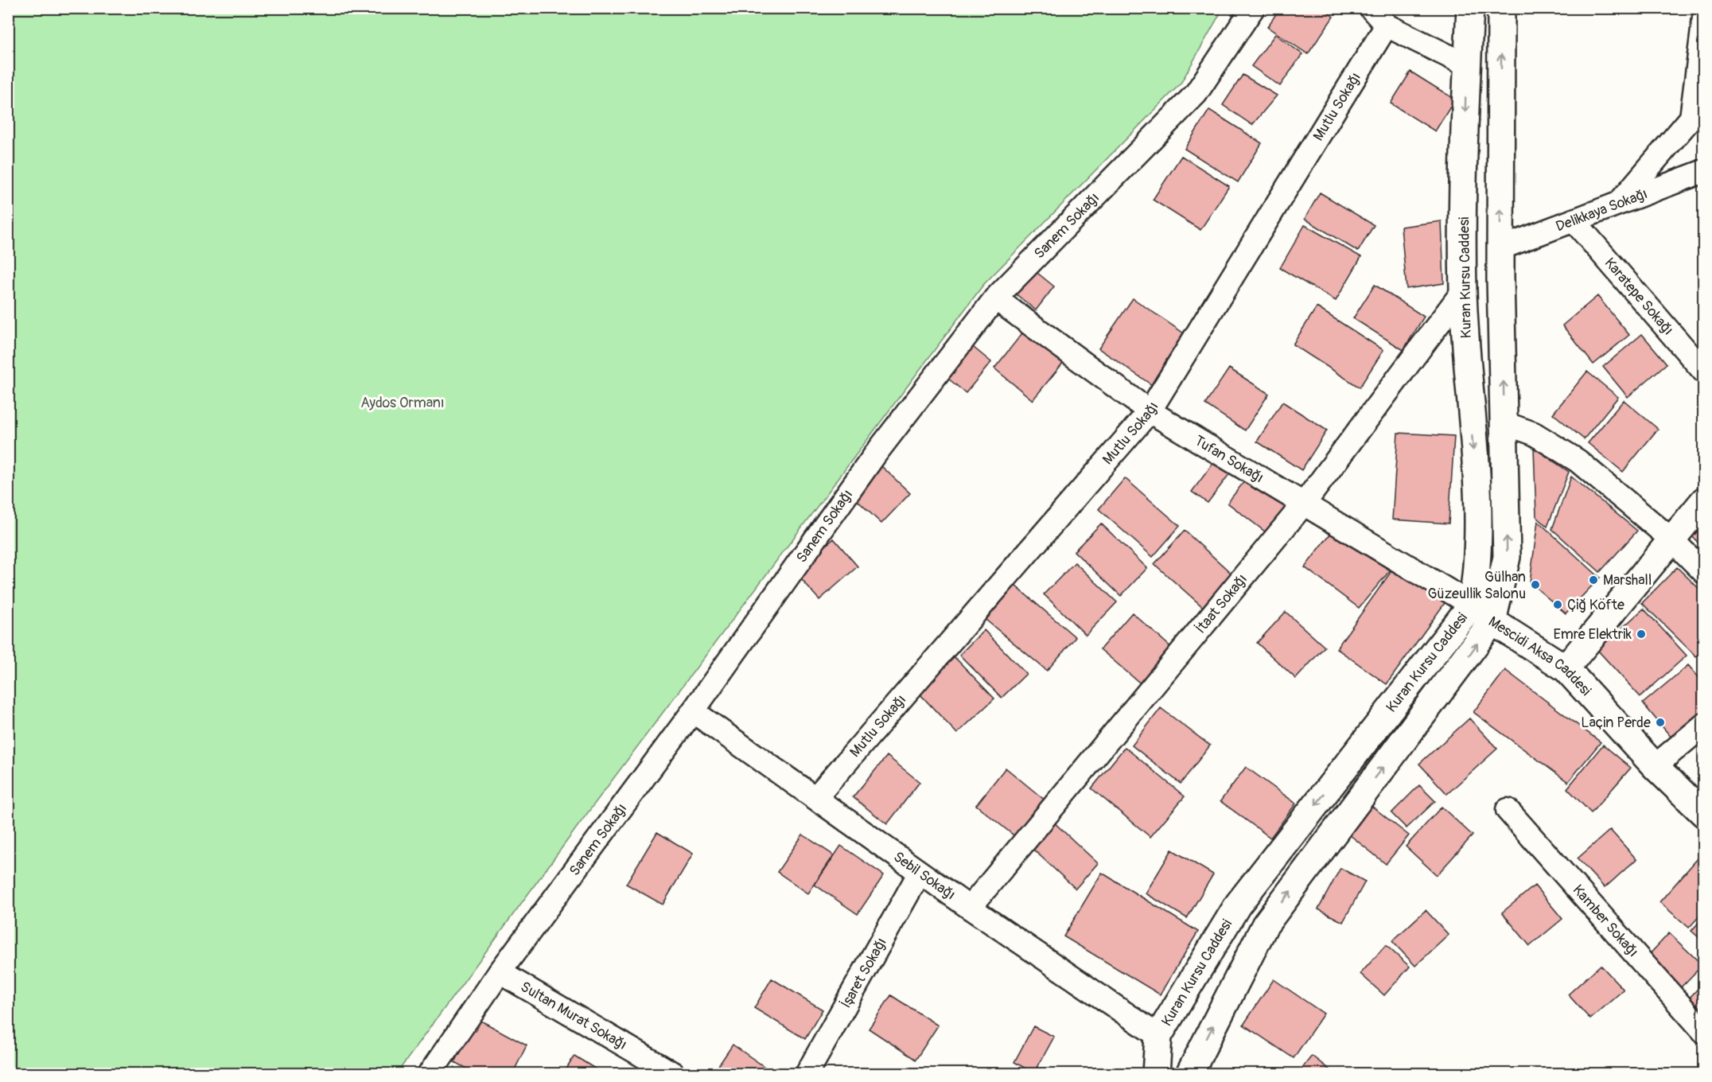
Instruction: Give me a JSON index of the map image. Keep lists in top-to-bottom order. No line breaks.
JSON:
{"streets":{"main road":["Kuran Kursu Caddesi","Mescidi Aksa Caddesi"],"street":["Mutlu Sokağı","Delikkaya Sokağı","Sanem Sokağı","Karatepe Sokağı","Tufan Sokağı","İtaat Sokağı","Sebil Sokağı","Kamber Sokağı","İşaret Sokağı","Sultan Murat Sokağı"]},"crossings":[["Mutlu Sokağı","Tufan Sokağı"],["Mutlu Sokağı","Sebil Sokağı"],["Delikkaya Sokağı","Kuran Kursu Caddesi"],["Delikkaya Sokağı","Karatepe Sokağı"],["Sanem Sokağı","Tufan Sokağı"],["Sanem Sokağı","Sebil Sokağı"],["Sanem Sokağı","Sultan Murat Sokağı"],["Kuran Kursu Caddesi","Tufan Sokağı"],["Kuran Kursu Caddesi","İtaat Sokağı"],["Kuran Kursu Caddesi","Mescidi Aksa Caddesi"],["Kuran Kursu Caddesi","Sebil Sokağı"],["Tufan Sokağı","İtaat Sokağı"],["Tufan Sokağı","Mescidi Aksa Caddesi"],["İtaat Sokağı","Sebil Sokağı"],["Sebil Sokağı","İşaret Sokağı"]],"parks":["Aydos Ormanı"],"places":["Marshall","Gülhan Güzeullik Salonu","Çiğ Köfte","Emre Elektrik","Laçin Perde"]}
